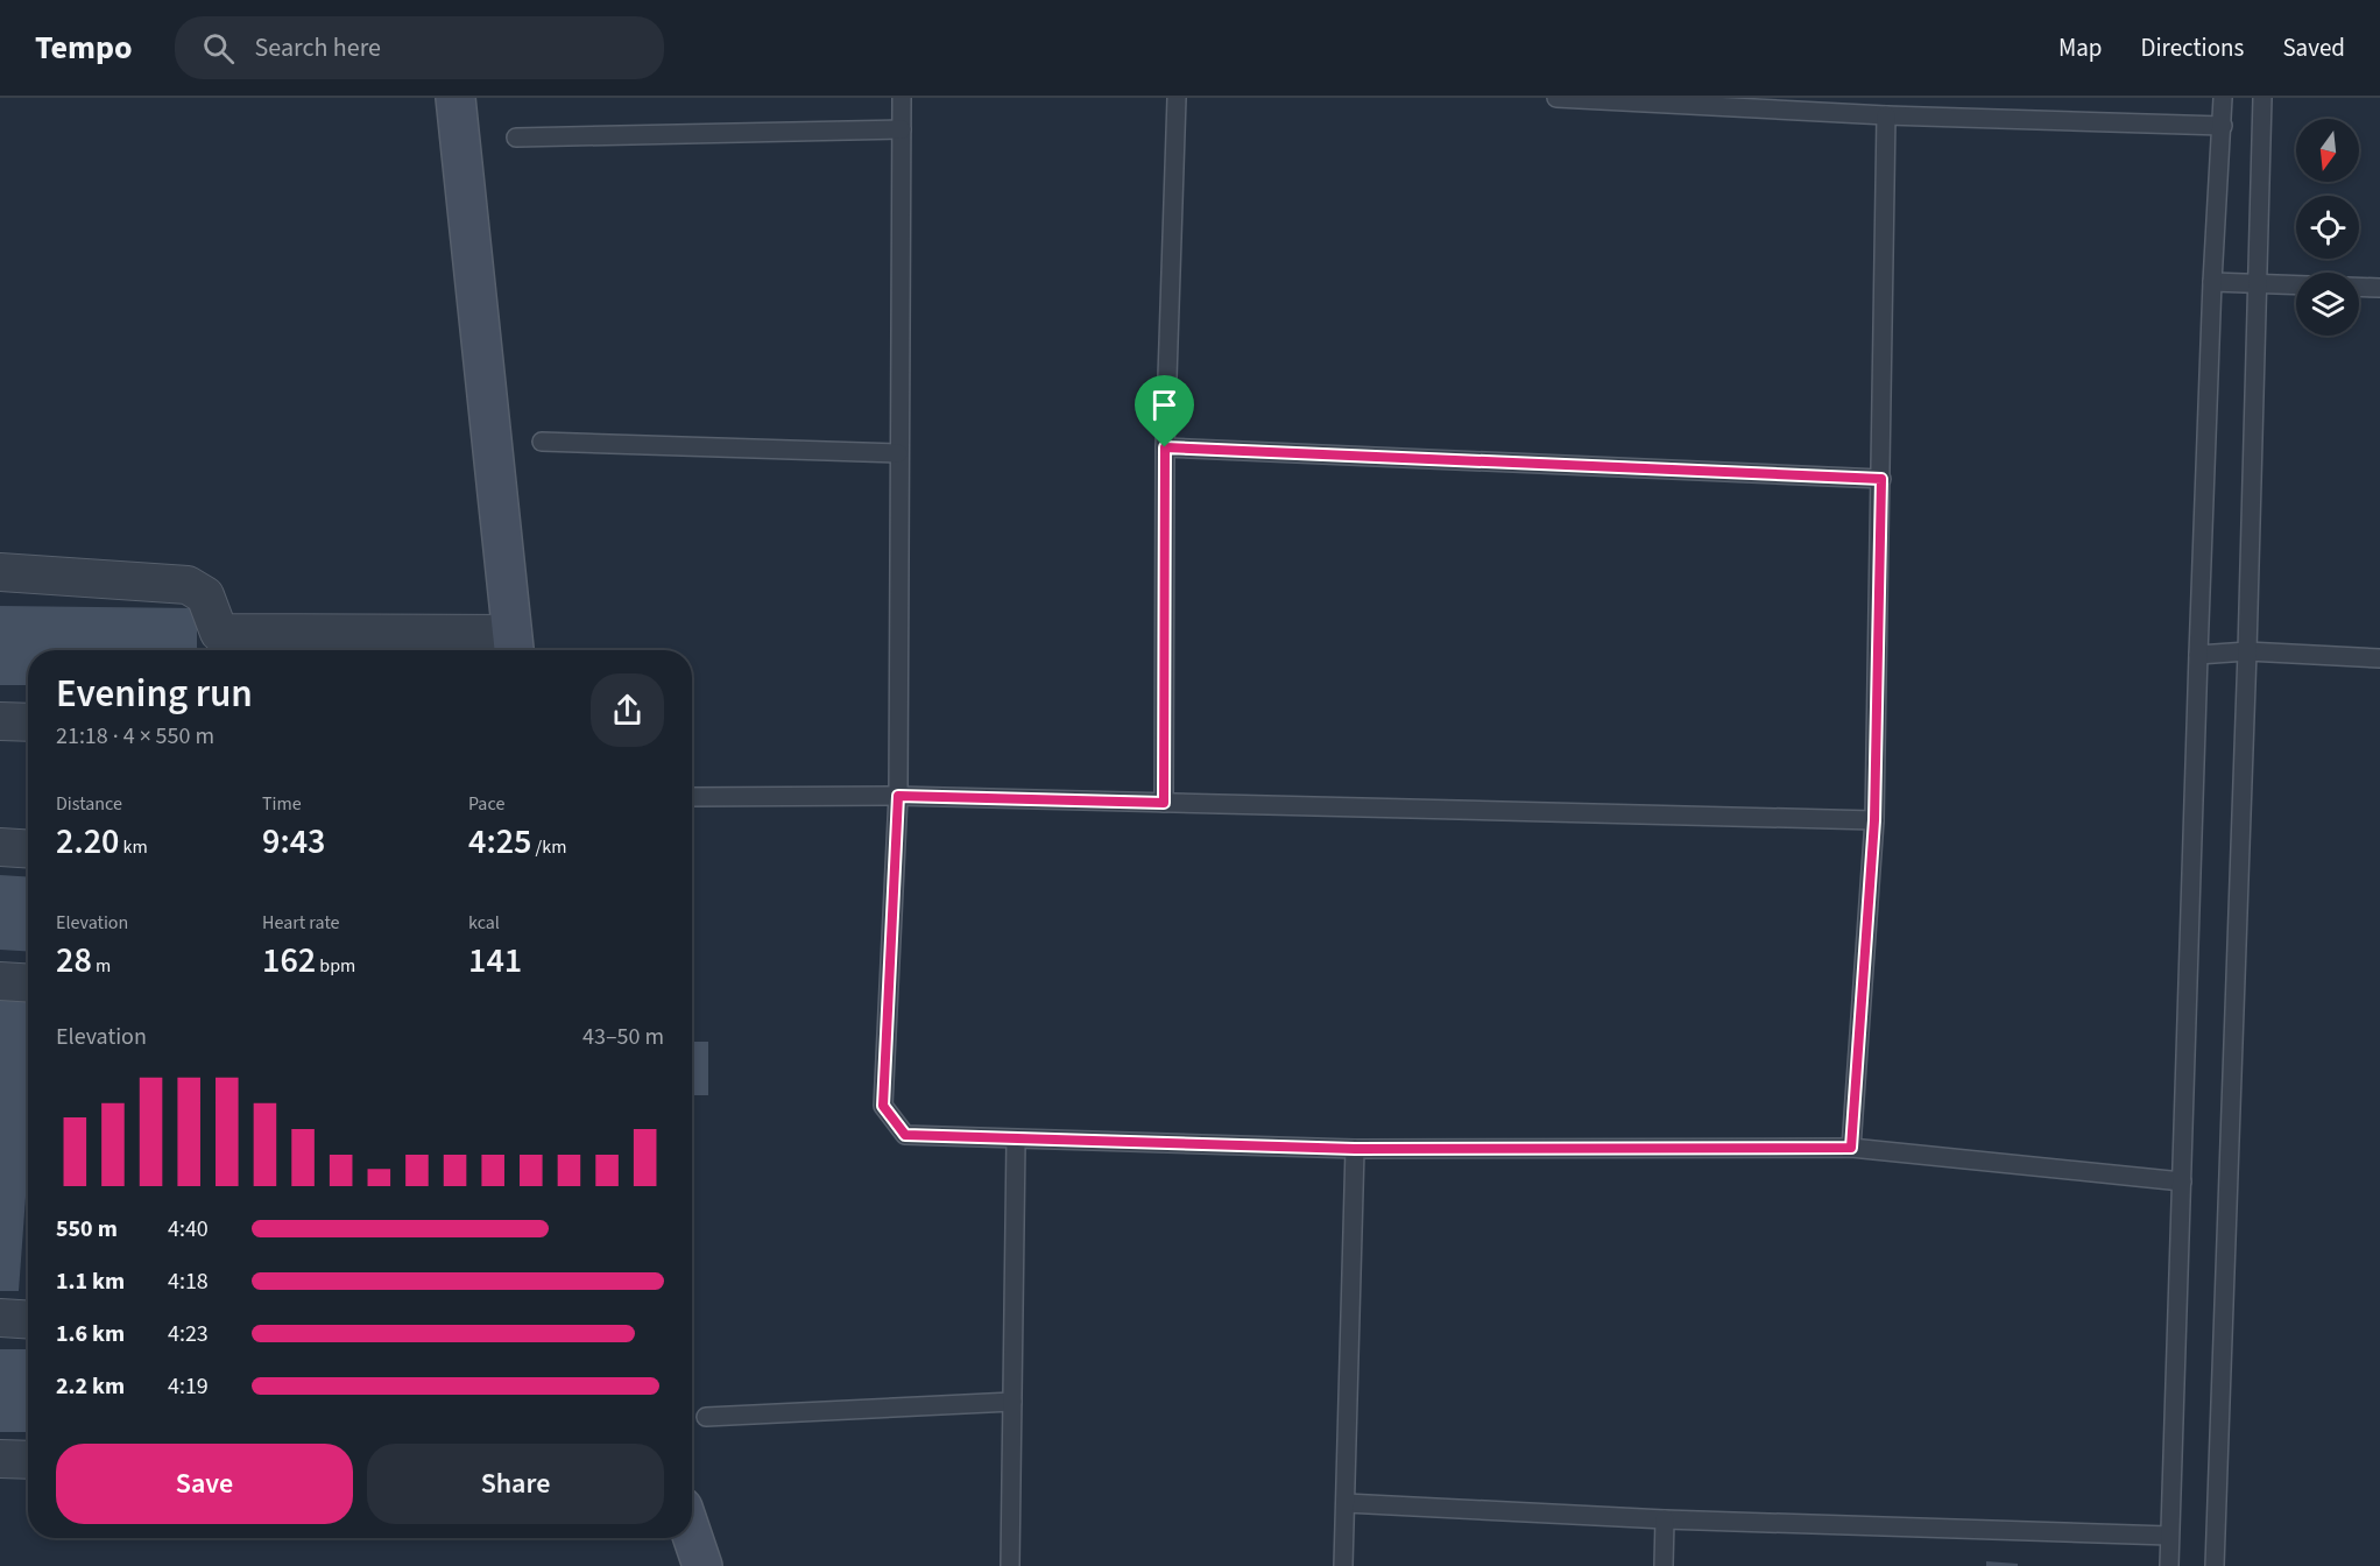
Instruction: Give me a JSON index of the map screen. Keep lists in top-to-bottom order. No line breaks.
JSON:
{"north":"bottom","page":{"header":"Tempo","search":"Search here","nav":["Map","Directions","Saved"],"heading":["Evening run","21:18 · 4 × 550 m"],"stats":[["Distance","2.20 km"],["Time","9:43"],["Pace","4:25 /km"],["Elevation","28 m"],["Heart rate","162 bpm"],["kcal","141"]],"chart":["Elevation","43–50 m"],"list":[{"name":"550 m","note":"4:40"},{"name":"1.1 km","note":"4:18"},{"name":"1.6 km","note":"4:23"},{"name":"2.2 km","note":"4:19"}],"buttons":["Save","Share"]}}
